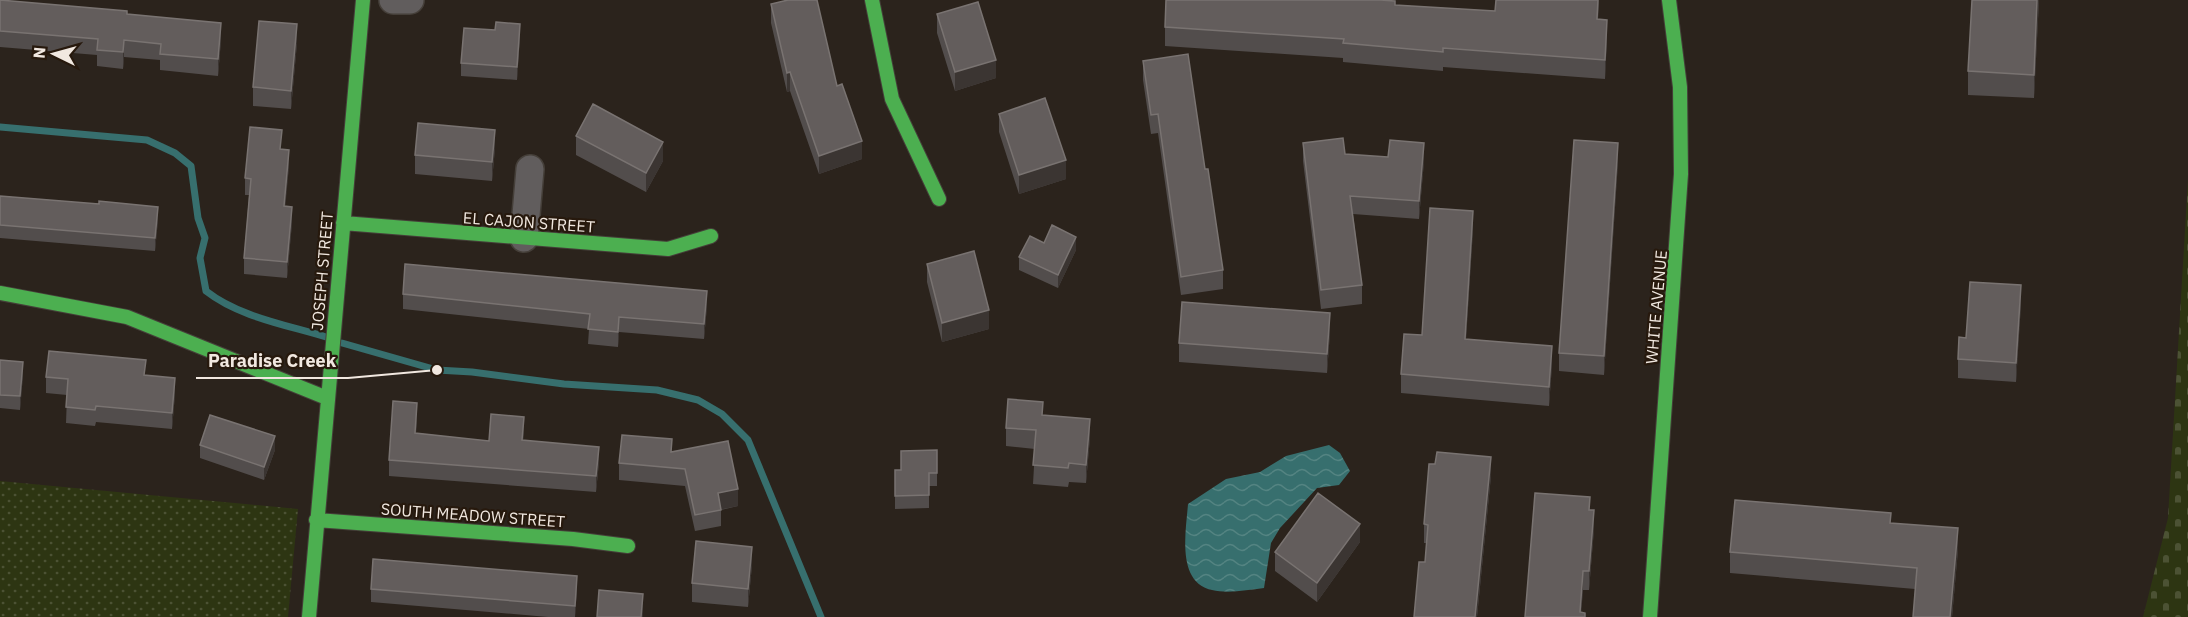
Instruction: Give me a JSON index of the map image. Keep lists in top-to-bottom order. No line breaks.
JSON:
{"streets":{"street":["EL CAJON STREET","JOSEPH STREET","WHITE AVENUE","SOUTH MEADOW STREET"]},"crossings":[["EL CAJON STREET","JOSEPH STREET"],["JOSEPH STREET","SOUTH MEADOW STREET"]],"places":["Paradise Creek"],"north":"left"}
